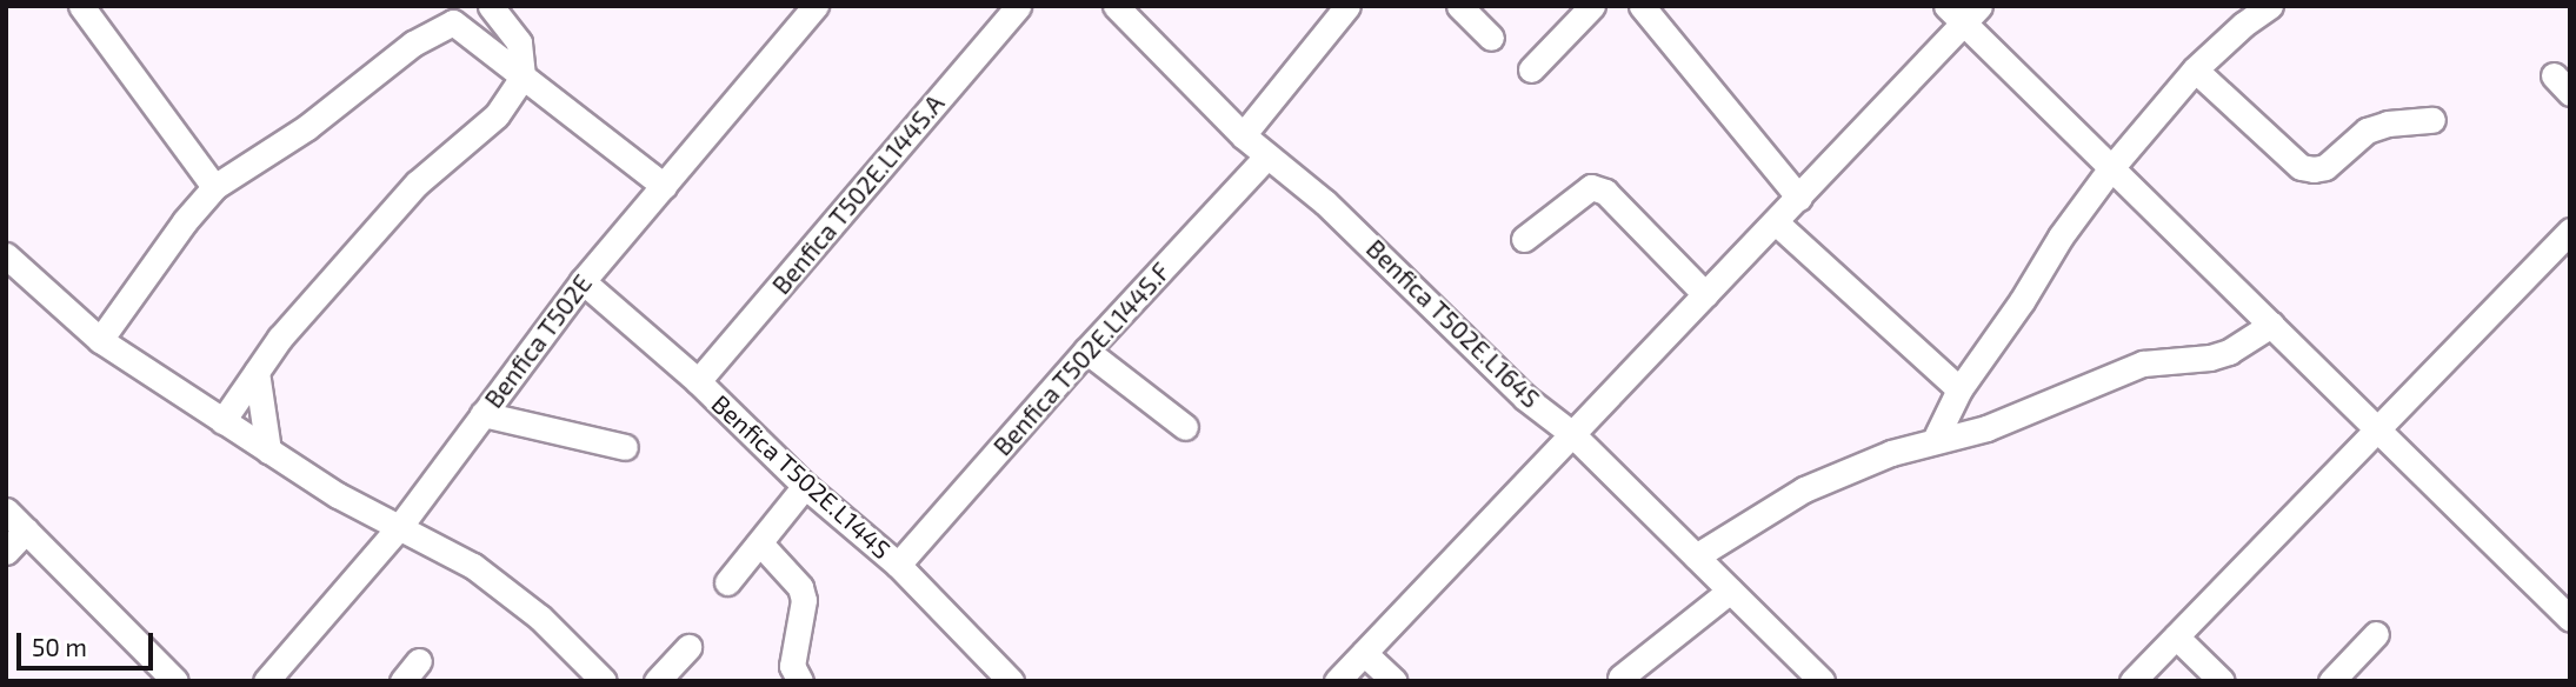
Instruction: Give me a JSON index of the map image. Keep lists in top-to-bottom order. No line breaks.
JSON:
{"streets":{"street":["Benfica T502E.L144S.A","Benfica T502E.L164S","Benfica T502E","Benfica T502E.L144S.F","Benfica T502E.L144S"]},"crossings":[["Benfica T502E.L144S.A","Benfica T502E.L144S"],["Benfica T502E.L164S","Benfica T502E.L144S.F"],["Benfica T502E","Benfica T502E.L144S"],["Benfica T502E.L144S.F","Benfica T502E.L144S"]],"scale_bar":"50 m"}
